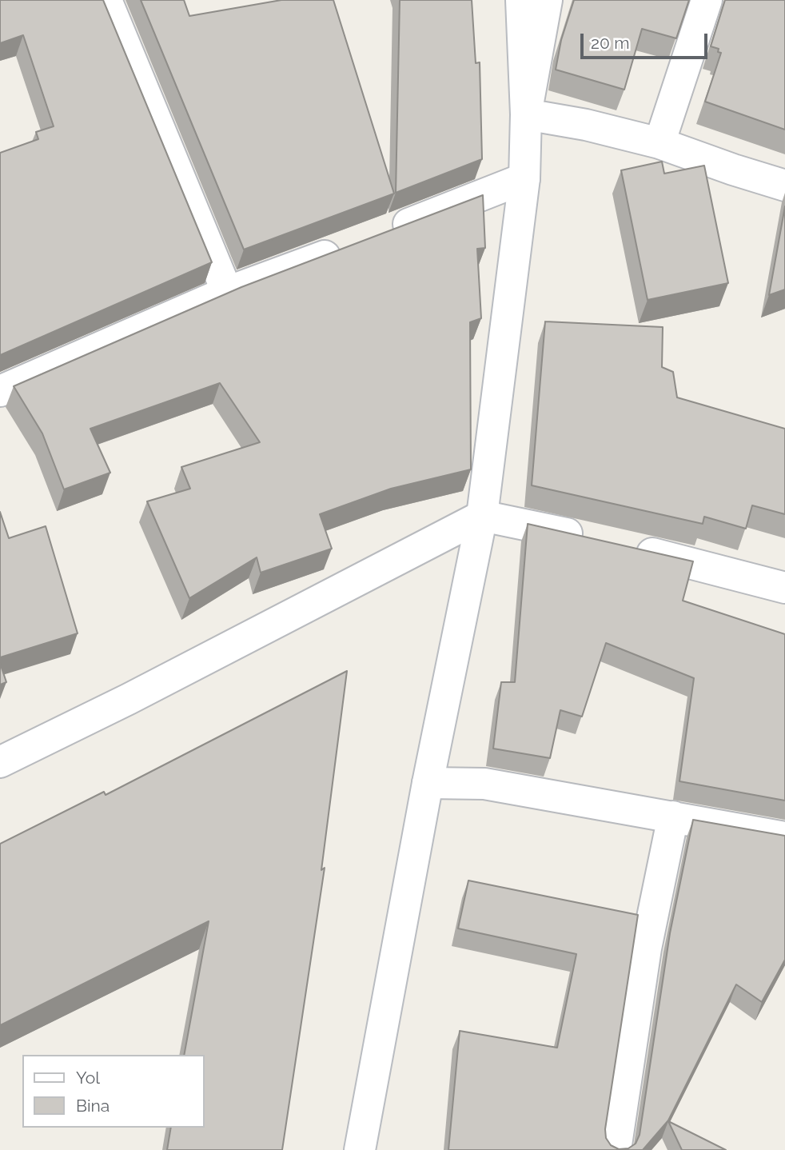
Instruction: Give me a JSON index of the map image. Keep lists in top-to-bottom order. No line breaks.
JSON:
{"legend":["Yol","Bina"],"scale_bar":"20 m"}
